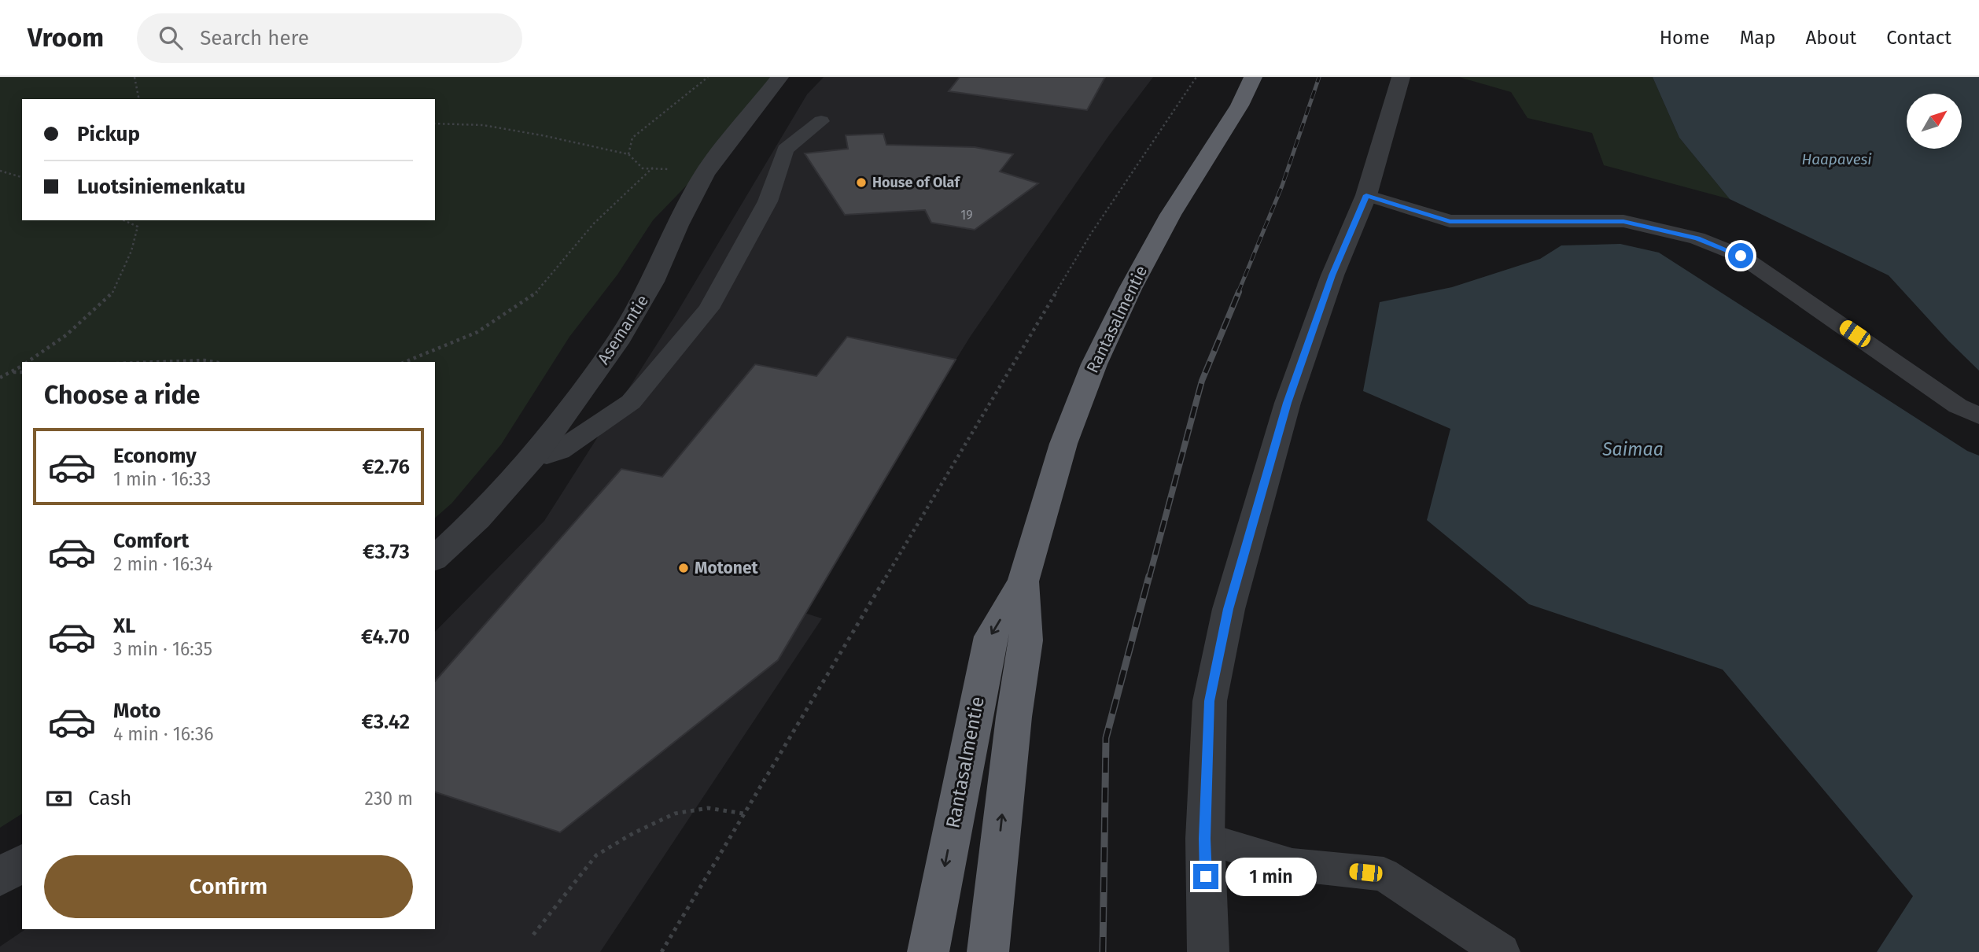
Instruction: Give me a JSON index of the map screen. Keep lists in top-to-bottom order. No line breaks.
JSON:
{"streets":{"highway":["Rantasalmentie"],"street":["Asemantie"]},"water":["Haapavesi","Saimaa"],"places":["House of Olaf","Motonet"],"house_numbers":["19"],"north":"top right","page":{"header":"Vroom","search":"Search here","nav":["Home","Map","About","Contact"],"banner":["Pickup","Luotsiniemenkatu"],"heading":"Choose a ride","list":[{"name":"Economy","note":"1 min · 16:33","value":"€2.76"},{"name":"Comfort","note":"2 min · 16:34","value":"€3.73"},{"name":"XL","note":"3 min · 16:35","value":"€4.70"},{"name":"Moto","note":"4 min · 16:36","value":"€3.42"}],"pay":["Cash","230 m"],"buttons":"Confirm","bubble":"1 min"}}
